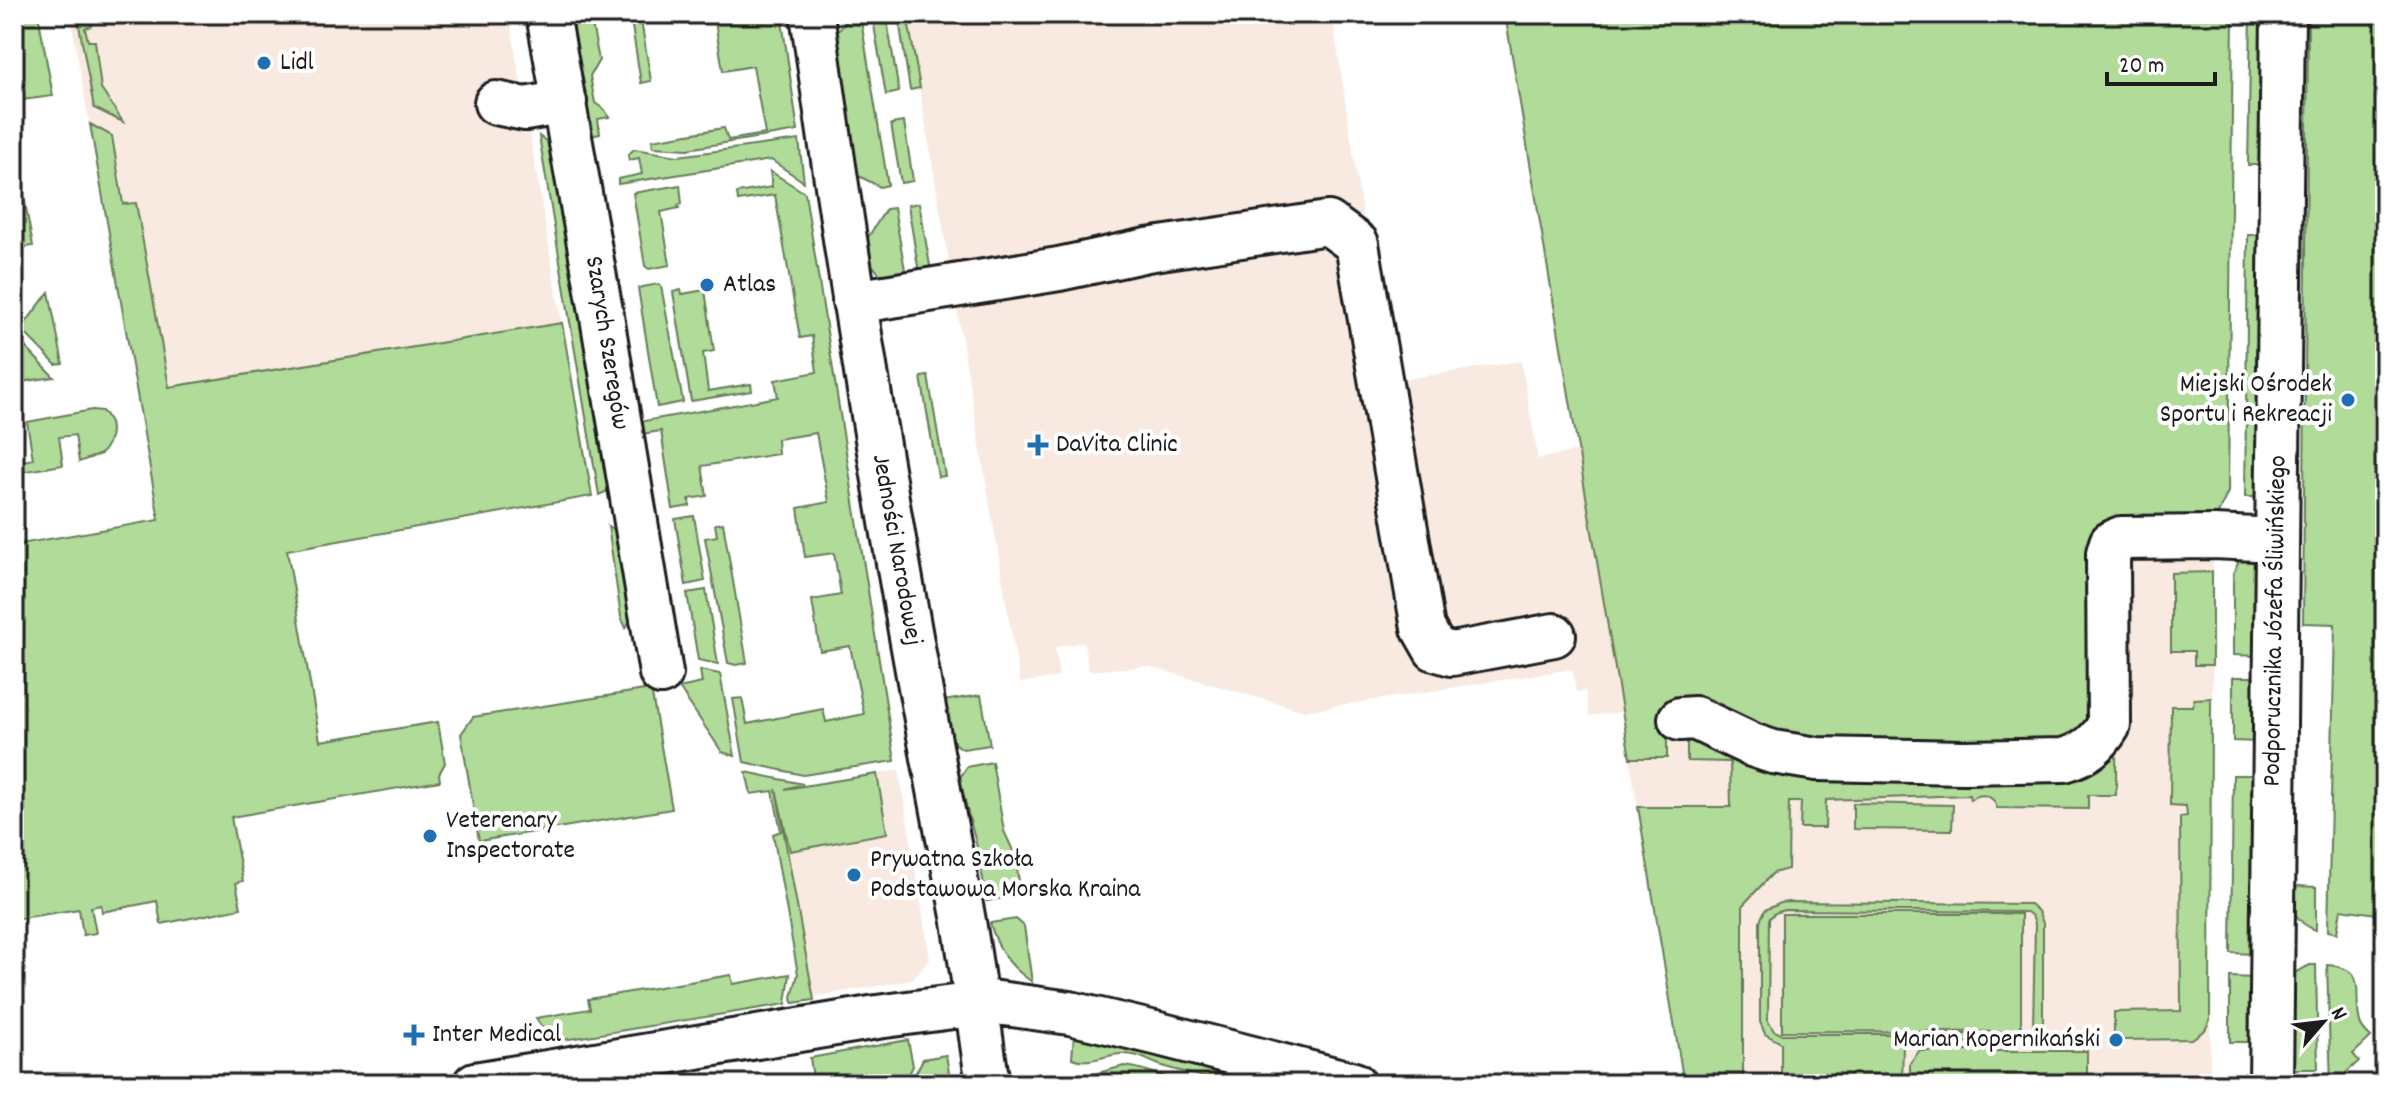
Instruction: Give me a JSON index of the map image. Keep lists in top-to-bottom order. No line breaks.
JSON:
{"streets":{"street":["Szarych Szeregów","Jedności Narodowej","Podporucznika Józefa Śliwińskiego"]},"places":{"other":["Lidl","Atlas","Miejski Ośrodek Sportu i Rekreacji","Veterenary Inspectorate","Prywatna Szkoła Podstawowa Morska Kraina","Marian Kopernikański"],"health":["DaVita Clinic","Inter Medical"]},"scale_bar":"20 m","north":"top right"}
